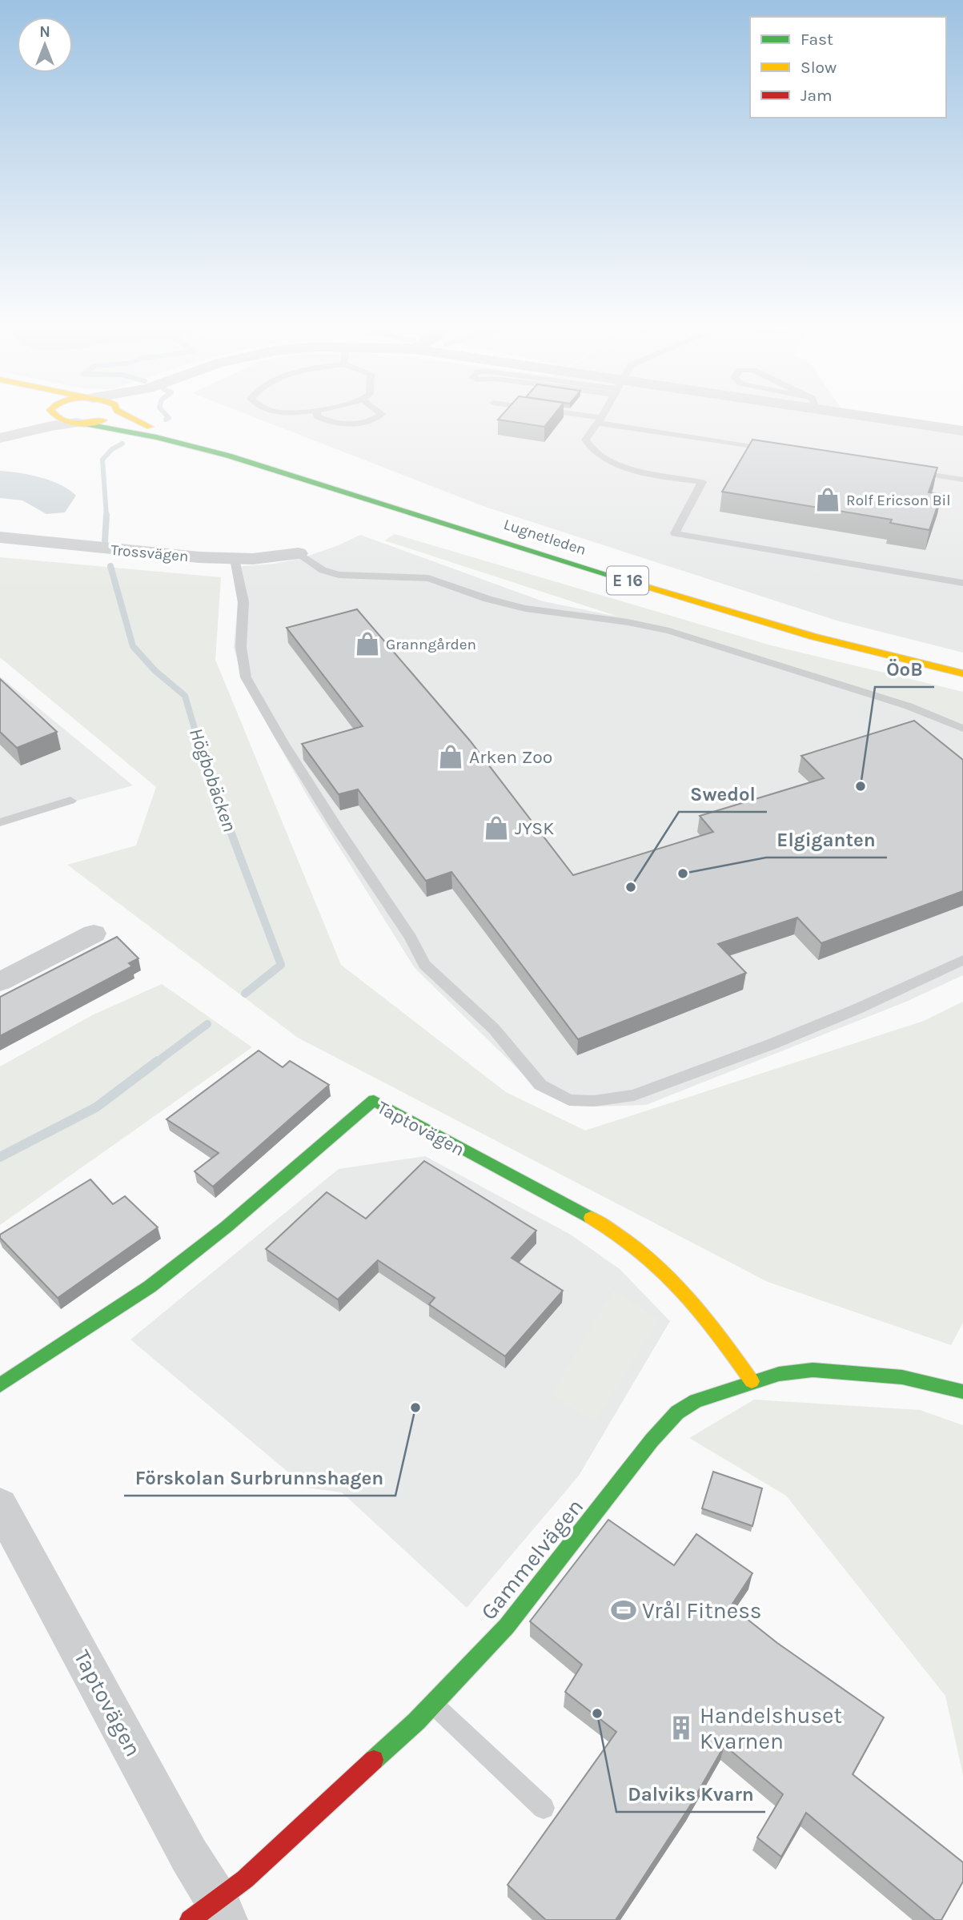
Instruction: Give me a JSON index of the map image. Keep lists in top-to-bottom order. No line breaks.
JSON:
{"streets":{"main road":["Lugnetleden","E 16","Taptovägen","Gammelvägen"],"street":["Trossvägen"]},"crossings":[["Lugnetleden","E 16"],["Taptovägen","Gammelvägen"]],"water":["Högbobäcken"],"places":{"shop":["Rolf Ericson Bil","Granngården","Arken Zoo","JYSK"],"other":["ÖoB","Elgiganten","Swedol","Förskolan Surbrunnshagen","Dalviks Kvarn"],"sports":["Vrål Fitness"],"building":["Handelshuset Kvarnen"]},"legend":["Fast","Slow","Jam"],"north":"top"}
